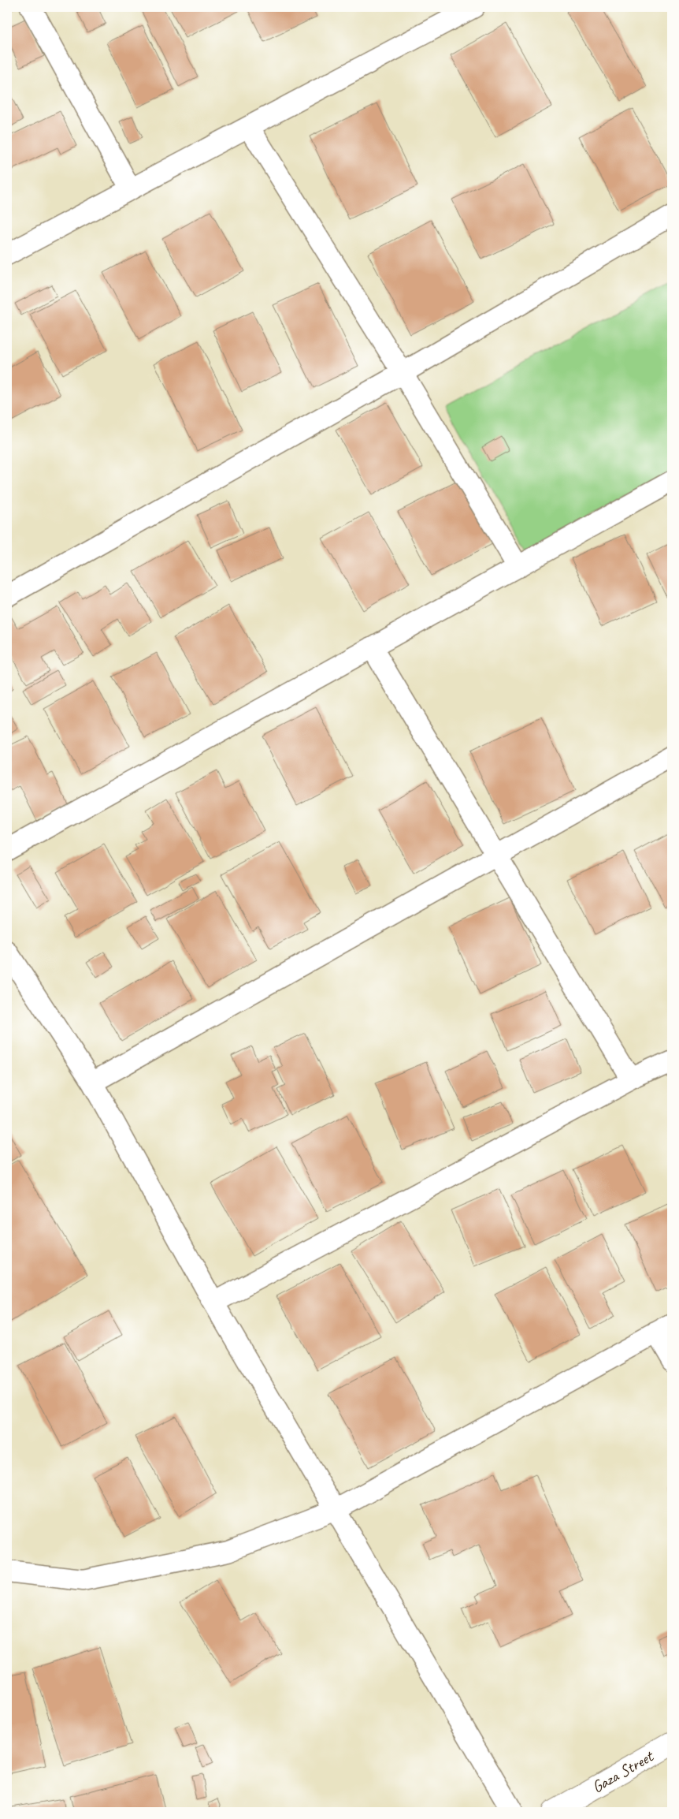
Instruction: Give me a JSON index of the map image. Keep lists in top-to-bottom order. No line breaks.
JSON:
{"streets":{"main road":["Gaza Street"]}}
